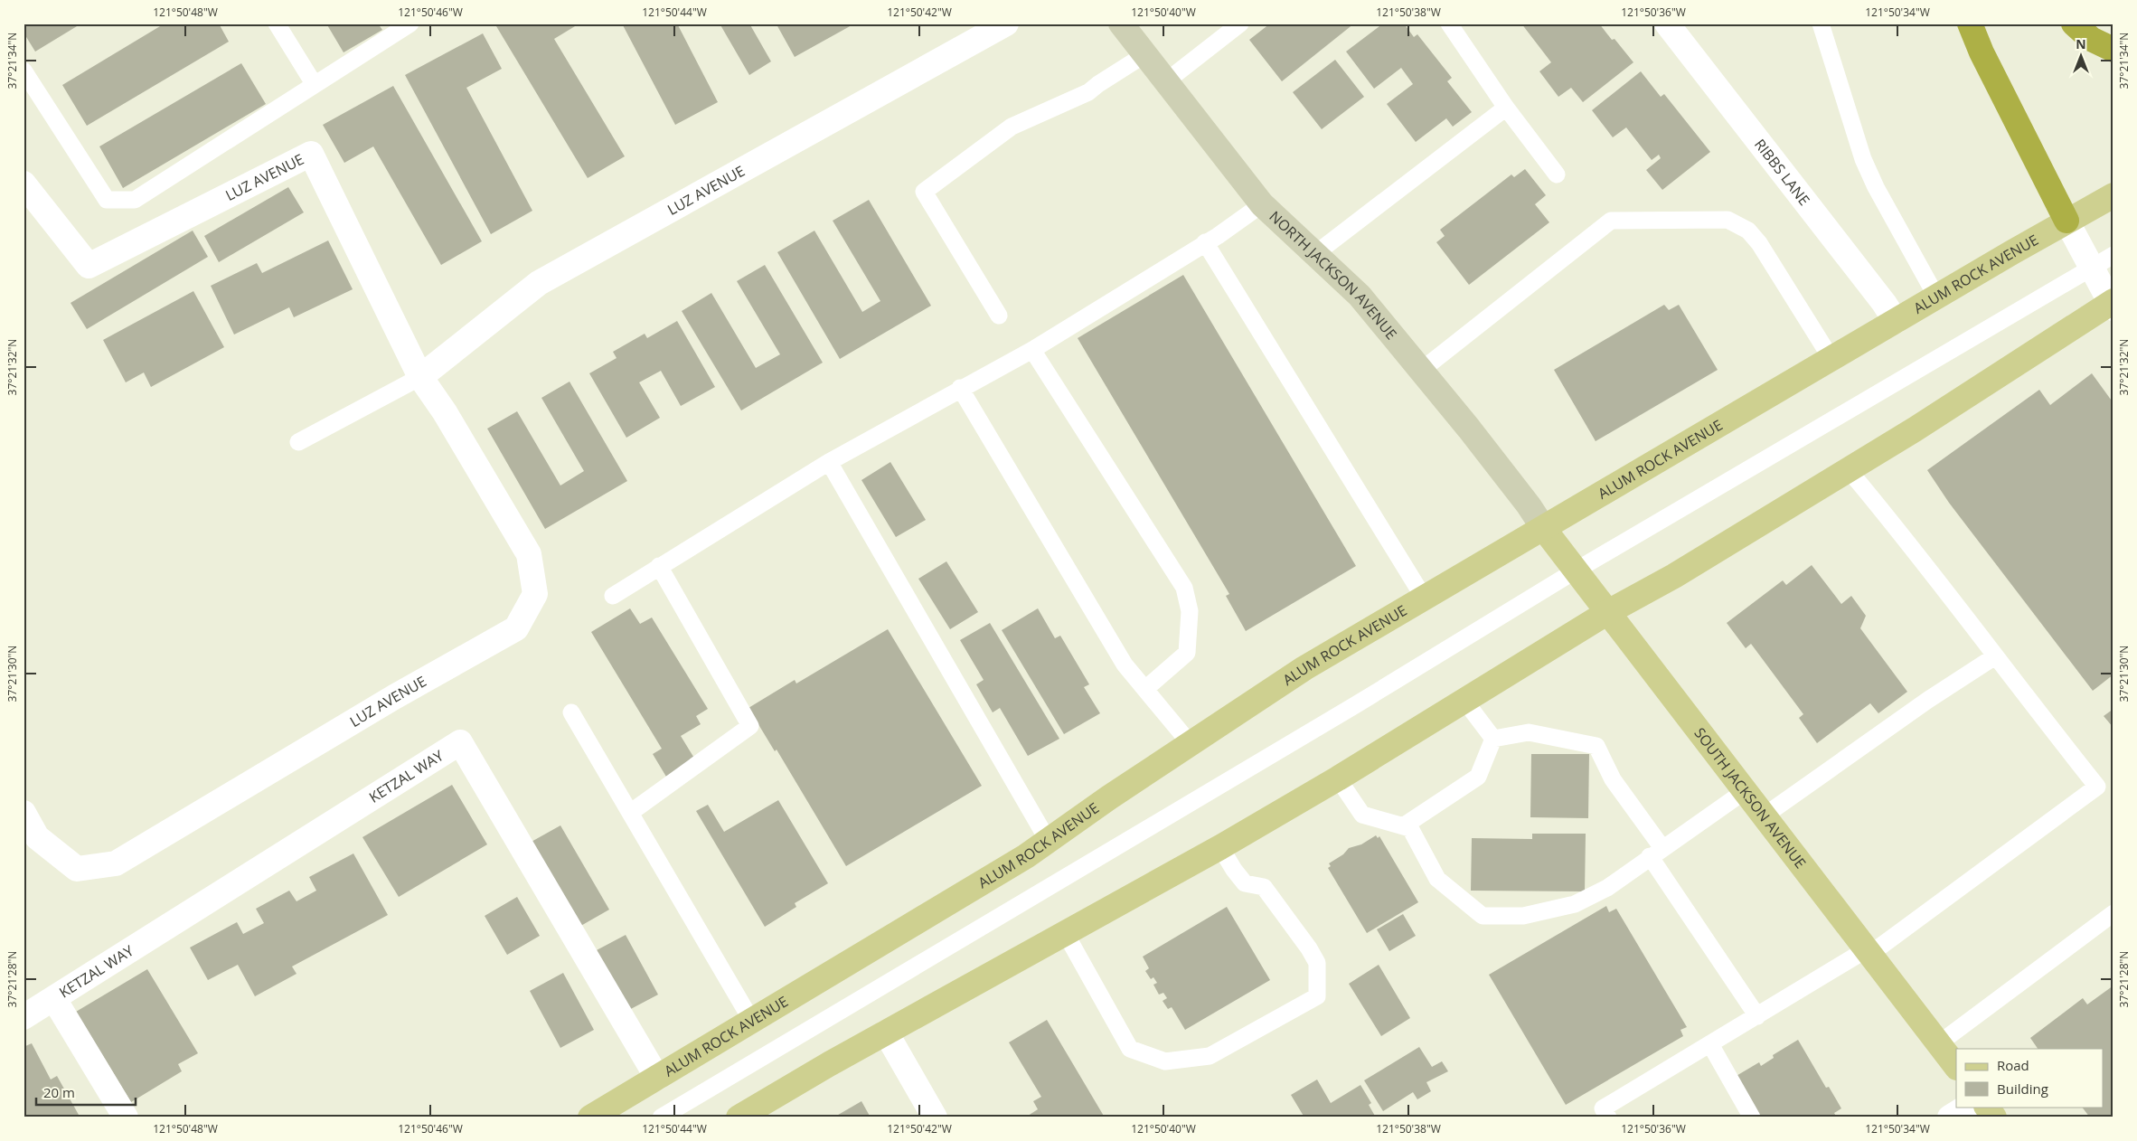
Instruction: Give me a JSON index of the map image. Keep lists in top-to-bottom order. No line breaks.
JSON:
{"streets":{"main road":["ALUM ROCK AVENUE","NORTH JACKSON AVENUE","SOUTH JACKSON AVENUE"],"street":["RIBBS LANE","LUZ AVENUE","KETZAL WAY"]},"crossings":[["RIBBS LANE","ALUM ROCK AVENUE"],["ALUM ROCK AVENUE","NORTH JACKSON AVENUE"],["ALUM ROCK AVENUE","KETZAL WAY"],["ALUM ROCK AVENUE","SOUTH JACKSON AVENUE"],["NORTH JACKSON AVENUE","SOUTH JACKSON AVENUE"]],"legend":["Road","Building"],"scale_bar":"20 m","north":"top","coordinates":["121°50'48\"W","121°50'46\"W","121°50'44\"W","121°50'42\"W","121°50'40\"W","121°50'38\"W","121°50'36\"W","121°50'34\"W","37°21'34\"N","37°21'32\"N","37°21'30\"N","37°21'28\"N"]}
